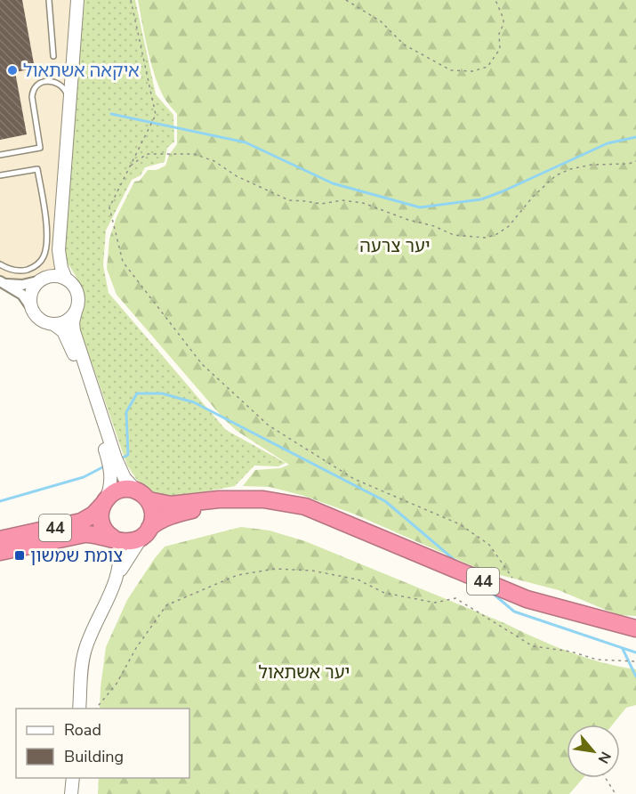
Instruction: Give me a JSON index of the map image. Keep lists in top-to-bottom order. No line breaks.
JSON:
{"streets":{"highway":["44"]},"parks":["יער צרעה","יער אשתאול"],"places":{"other":["איקאה אשתאול"],"transit":["צומת שמשון"]},"legend":["Road","Building"],"north":"bottom right"}
